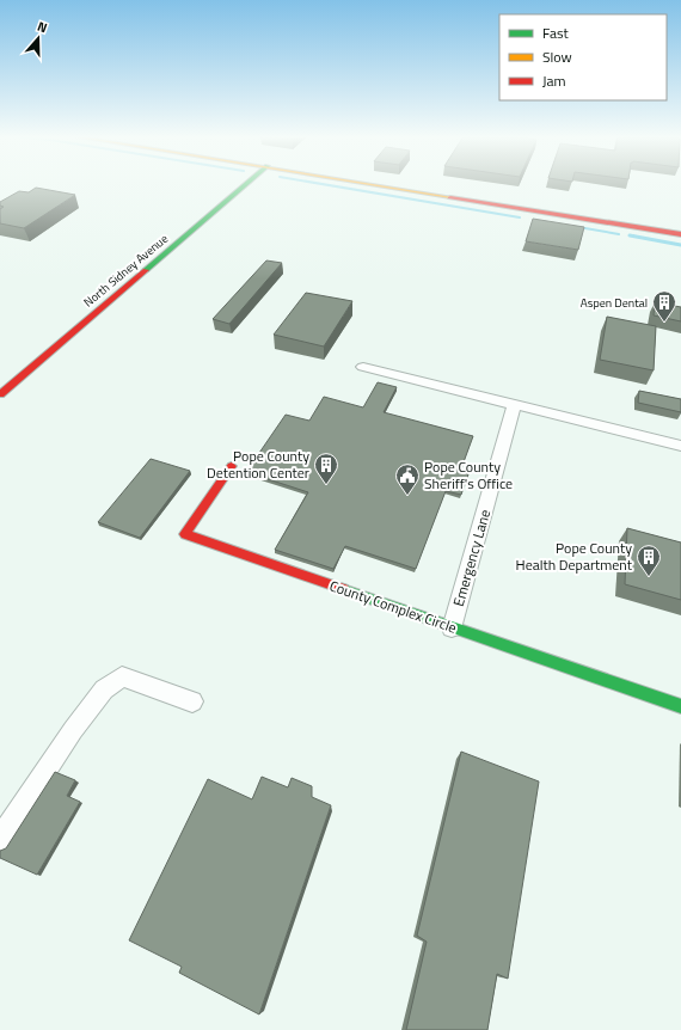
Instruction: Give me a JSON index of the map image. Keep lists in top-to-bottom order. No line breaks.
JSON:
{"streets":{"street":["North Sidney Avenue","Emergency Lane","County Complex Circle"]},"crossings":[["Emergency Lane","County Complex Circle"]],"places":{"building":["Aspen Dental","Pope County Detention Center","Pope County Health Department"],"public building":["Pope County Sheriff's Office"]},"legend":["Fast","Slow","Jam"],"north":"top"}
